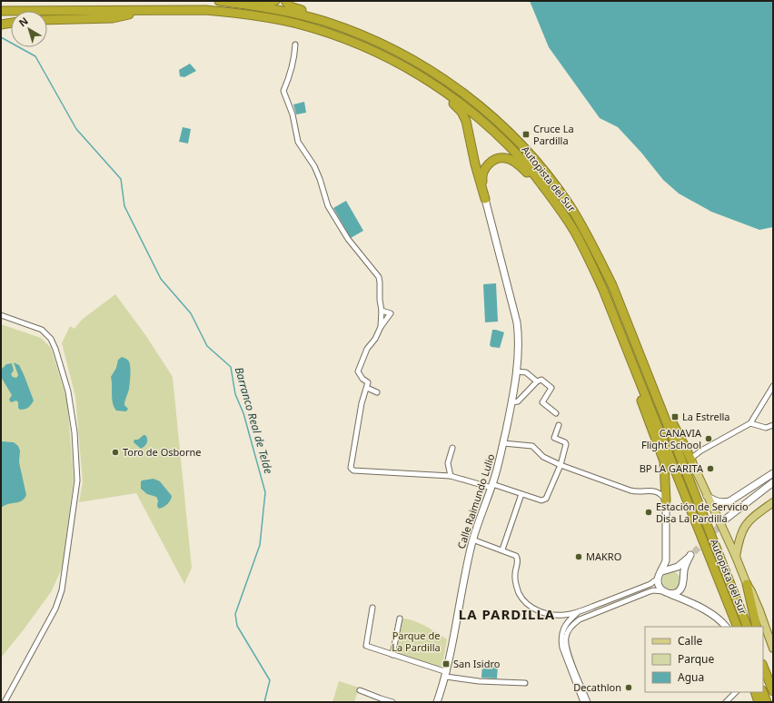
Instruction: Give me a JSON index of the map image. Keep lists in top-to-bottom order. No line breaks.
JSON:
{"streets":{"highway":["Autopista del Sur"],"street":["Calle Raimundo Lulio"]},"districts":["LA PARDILLA"],"water":["Barranco Real de Telde"],"parks":["Parque de La Pardilla"],"places":{"transit":["Cruce La Pardilla","La Estrella","San Isidro"],"other":["CANAVIA Flight School","Toro de Osborne","BP LA GARITA","Estación de Servicio Disa La Pardilla","MAKRO","Decathlon"]},"legend":["Calle","Parque","Agua"],"north":"top left"}
